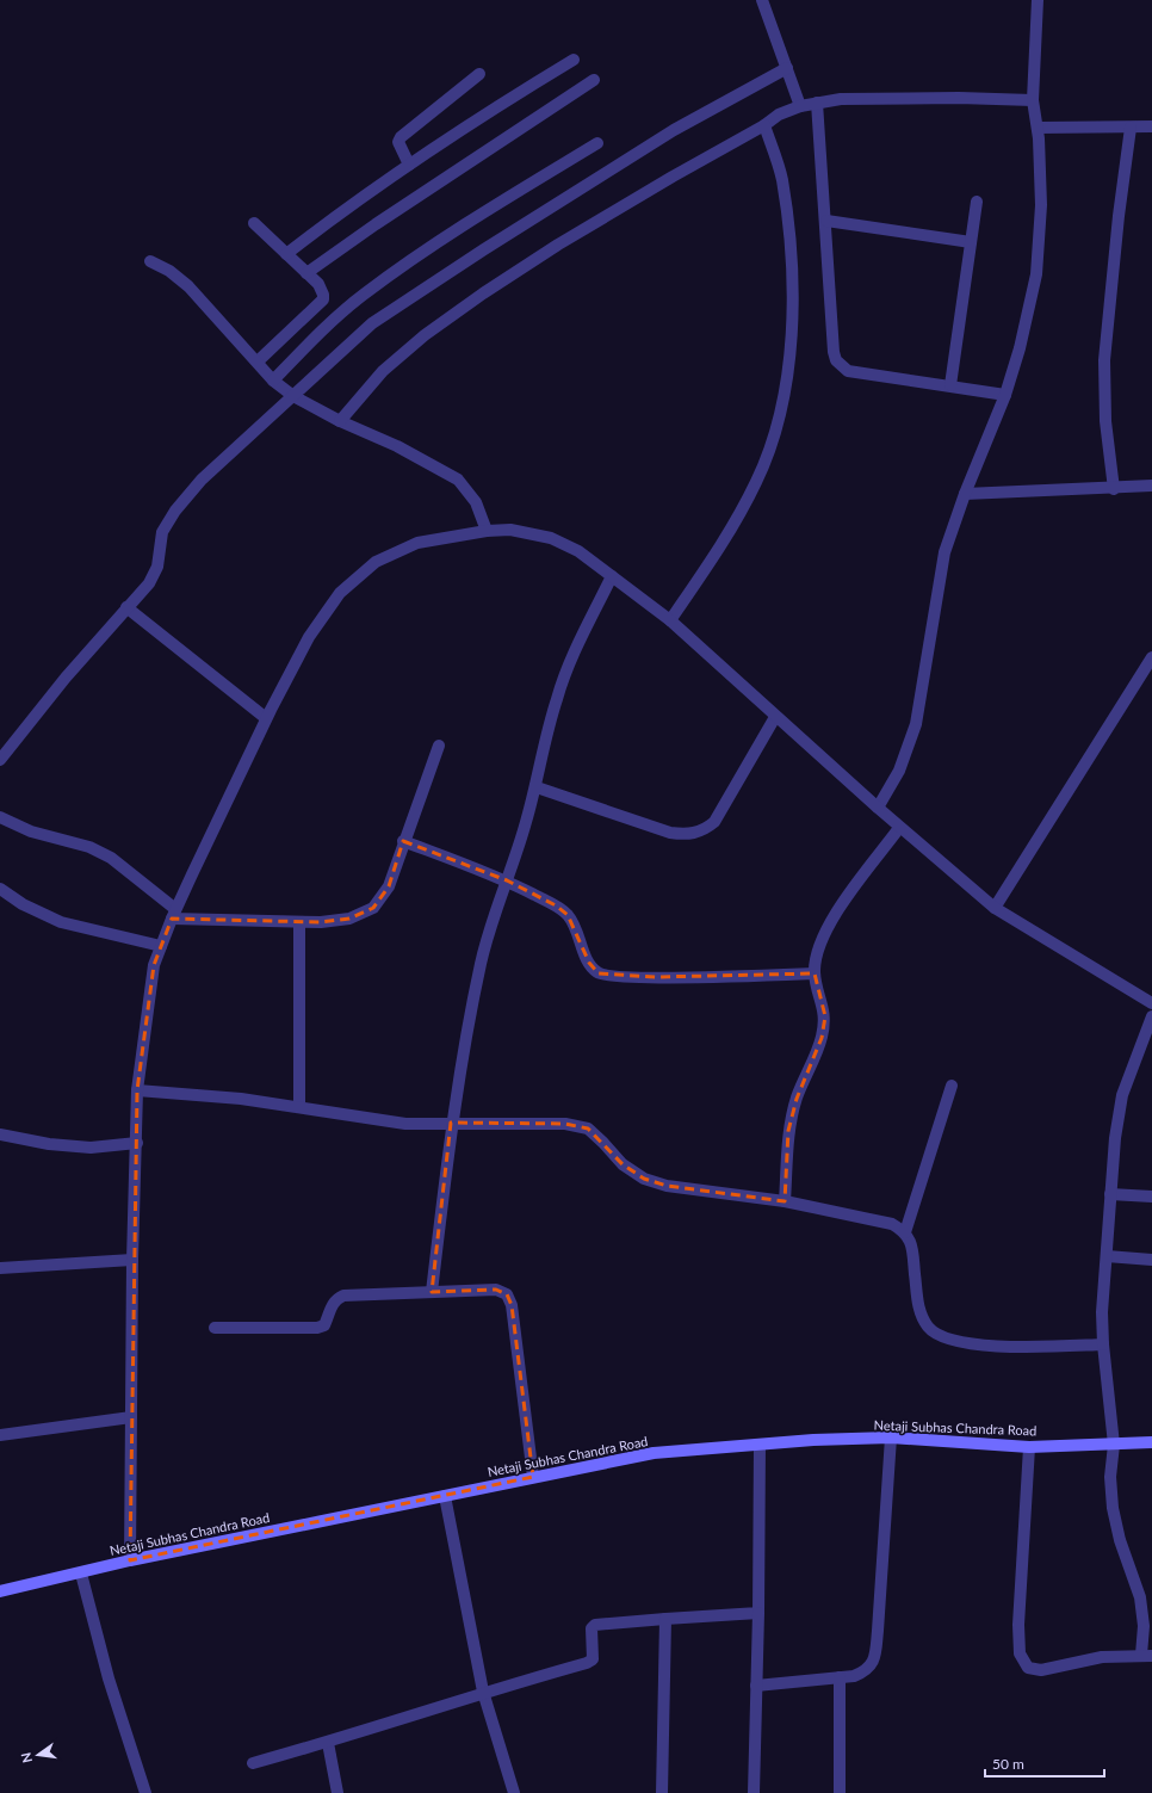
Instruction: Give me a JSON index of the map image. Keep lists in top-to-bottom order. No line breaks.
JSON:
{"streets":{"main road":["Netaji Subhas Chandra Road"]},"scale_bar":"50 m","north":"left"}
